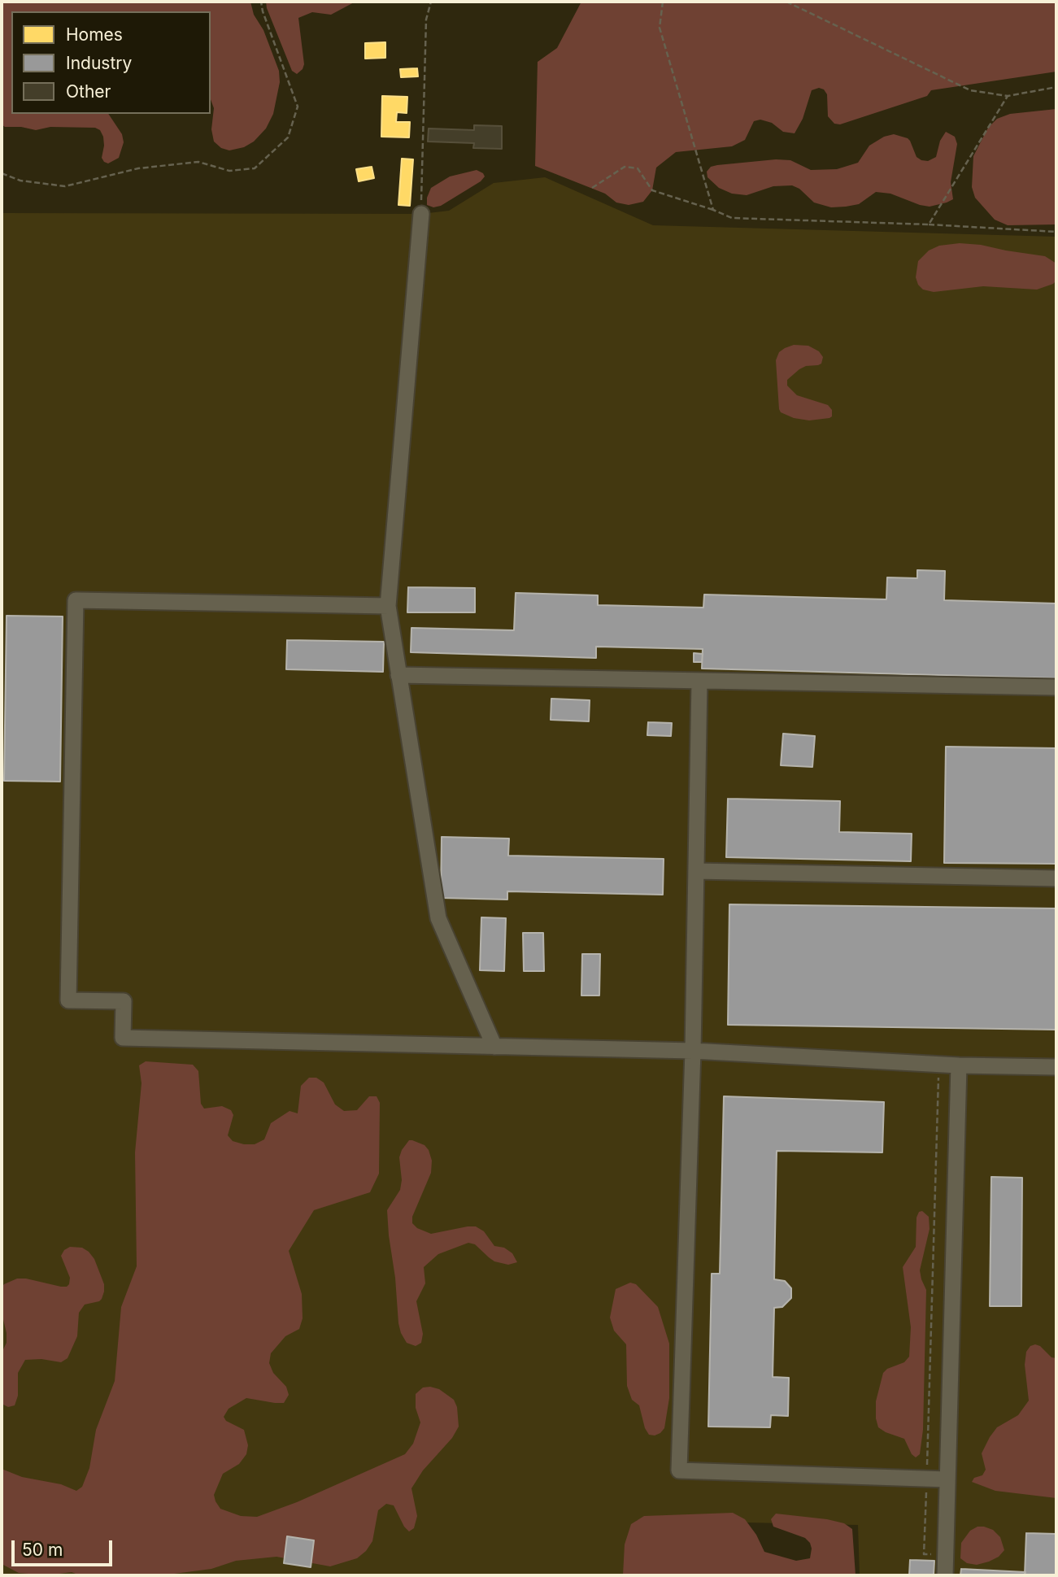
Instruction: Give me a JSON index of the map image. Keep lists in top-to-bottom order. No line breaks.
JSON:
{"legend":["Homes","Industry","Other"],"scale_bar":"50 m"}
